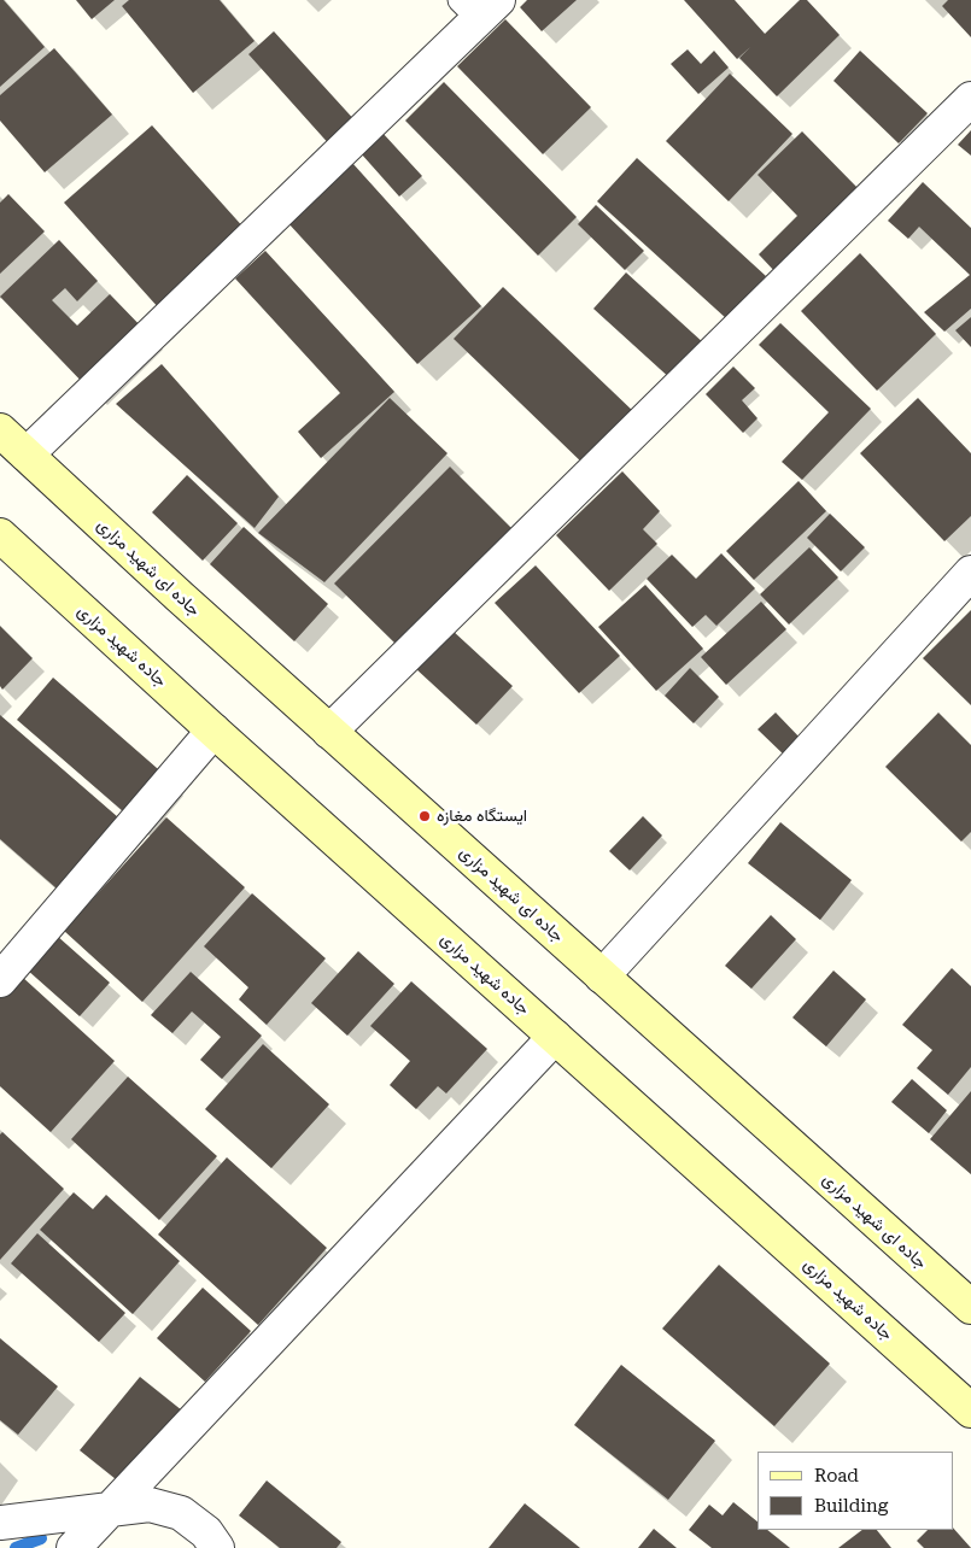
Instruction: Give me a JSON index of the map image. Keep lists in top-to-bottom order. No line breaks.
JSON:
{"streets":{"main road":["جاده ای شهید مزاری","جاده شهید مزاری"]},"places":["ایستگاه مغازه"],"legend":["Road","Building"]}
